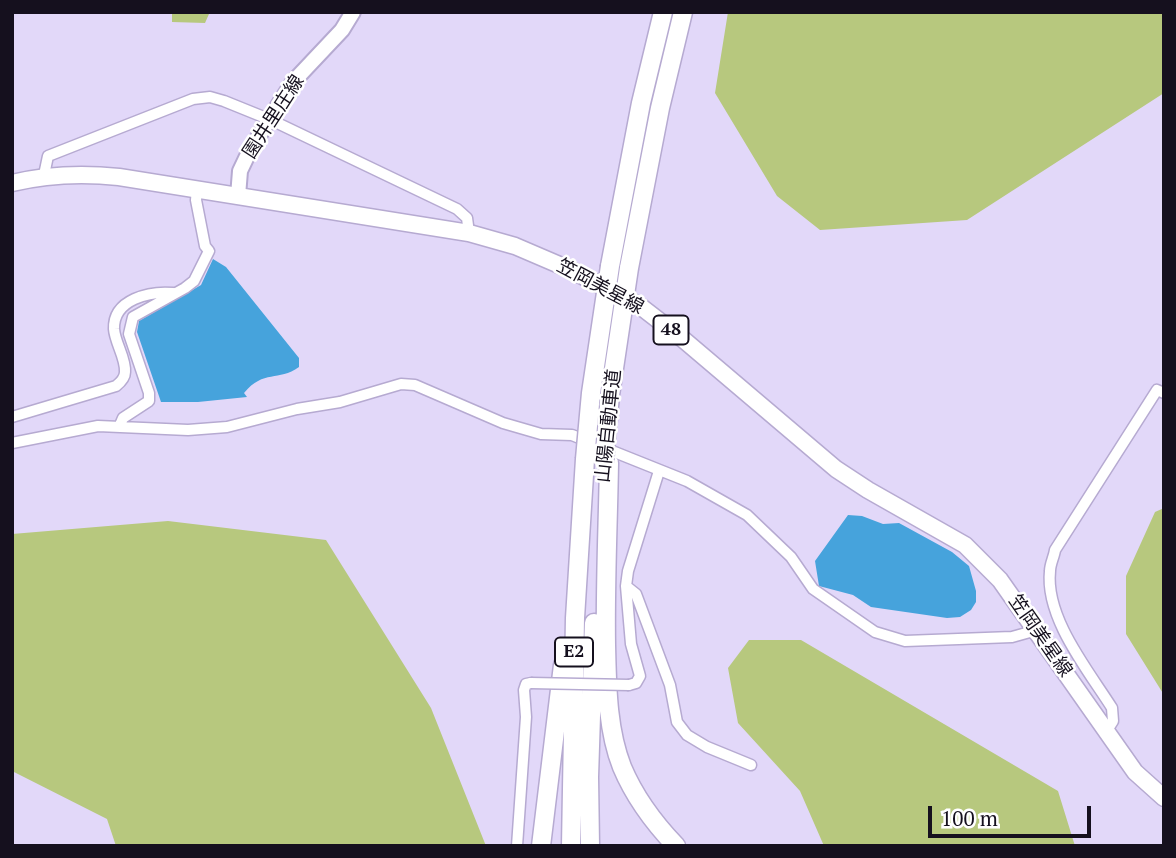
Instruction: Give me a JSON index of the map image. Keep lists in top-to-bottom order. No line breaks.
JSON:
{"streets":{"highway":["山陽自動車道","E2"],"main road":["園井里庄線","笠岡美星線","48"]},"crossings":[["園井里庄線","笠岡美星線"]],"scale_bar":"100 m"}
